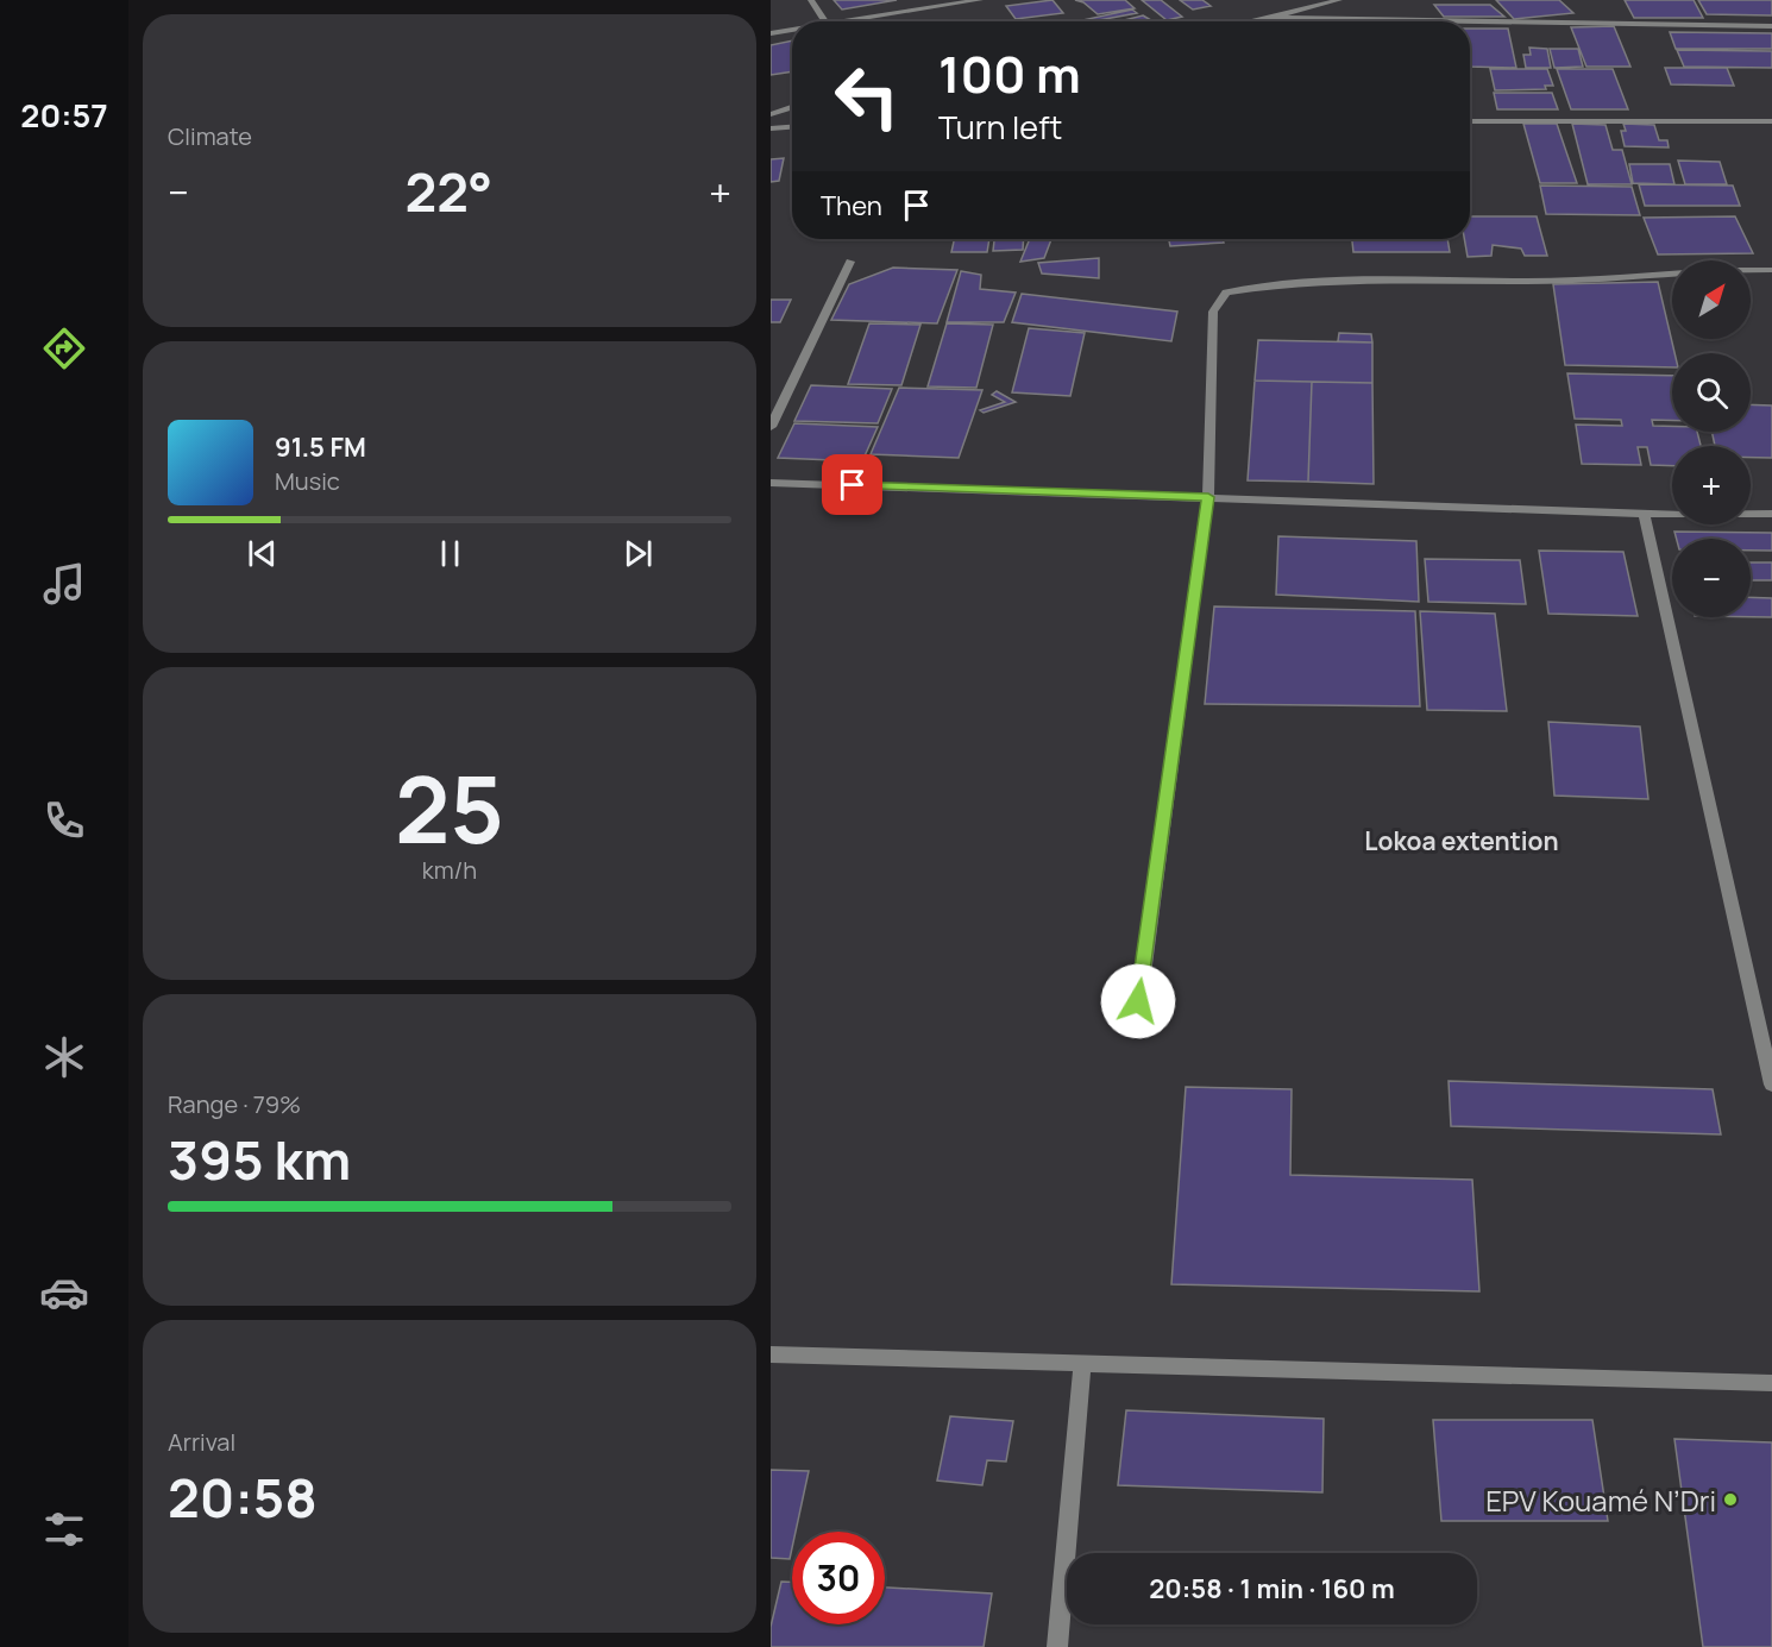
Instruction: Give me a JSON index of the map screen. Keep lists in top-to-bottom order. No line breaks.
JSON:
{"districts":["Lokoa extention"],"places":["EPV Kouamé NʼDri"],"north":"top right","page":{"tabs":"20:57","tile":["Climate",["25","km/h"],["Range · 79%","395 km"],["Arrival","20:58"]],"turn":["100 m","Turn left"],"heat":["−","22°","+"],"then":"Then","map_buttons":["+","−"],"song":["91.5 FM","Music"],"limit":"30","trip":"20:58 · 1 min · 160 m"}}
